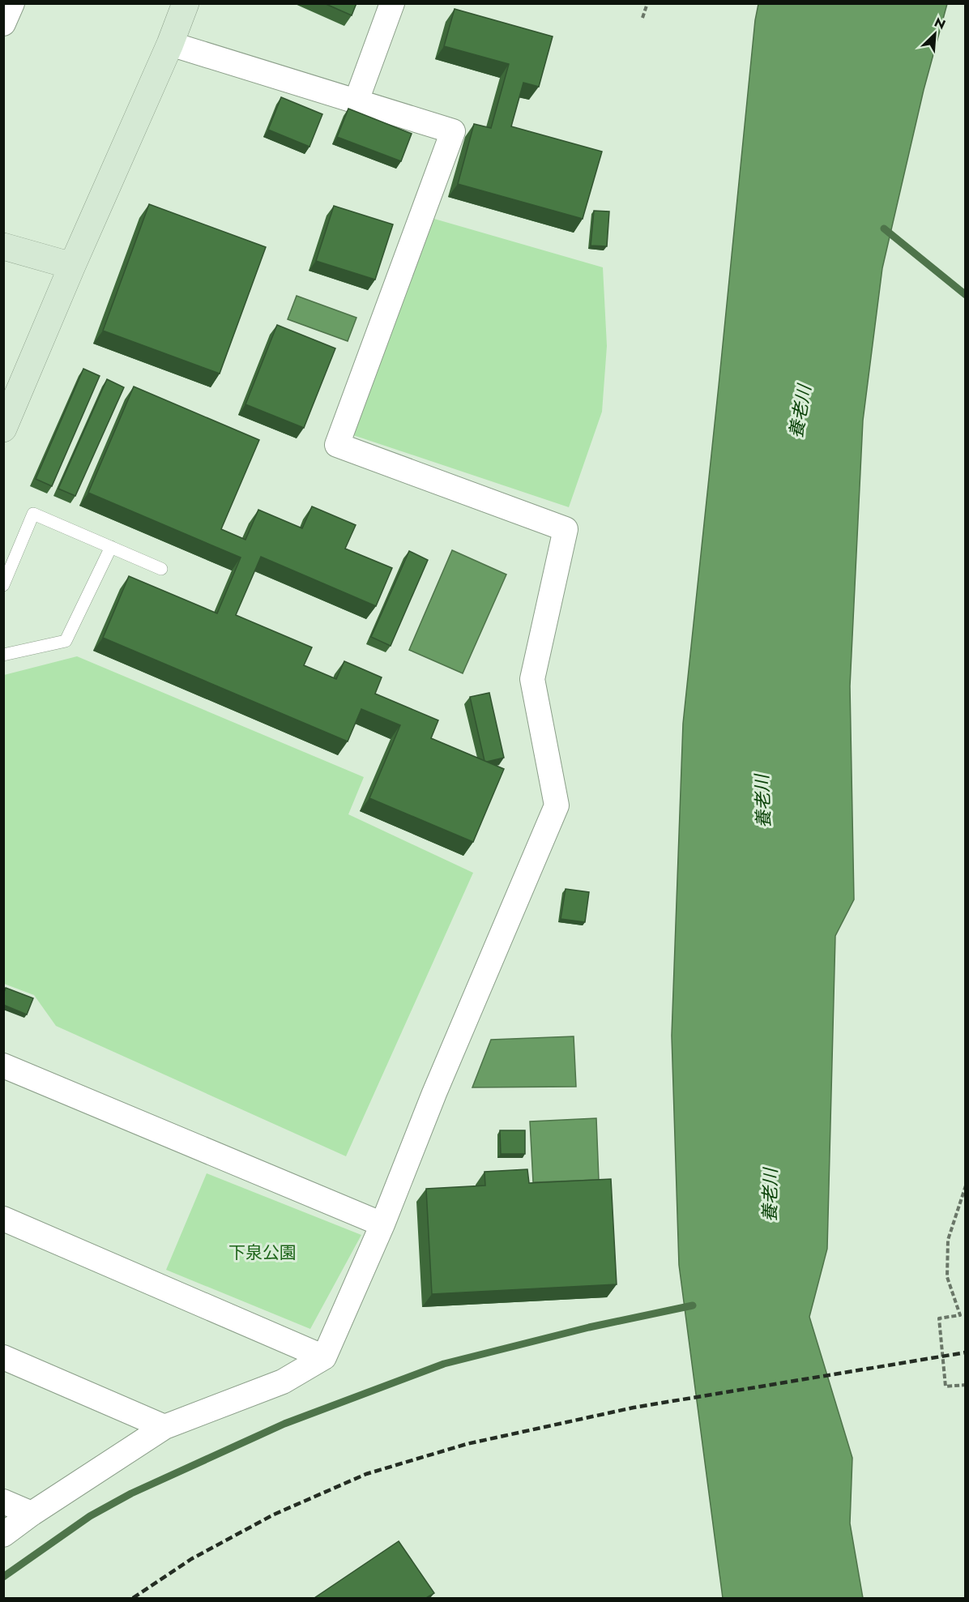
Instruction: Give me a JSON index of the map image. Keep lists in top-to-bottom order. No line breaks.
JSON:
{"water":["養老川"],"parks":["下泉公園"],"north":"top right"}
